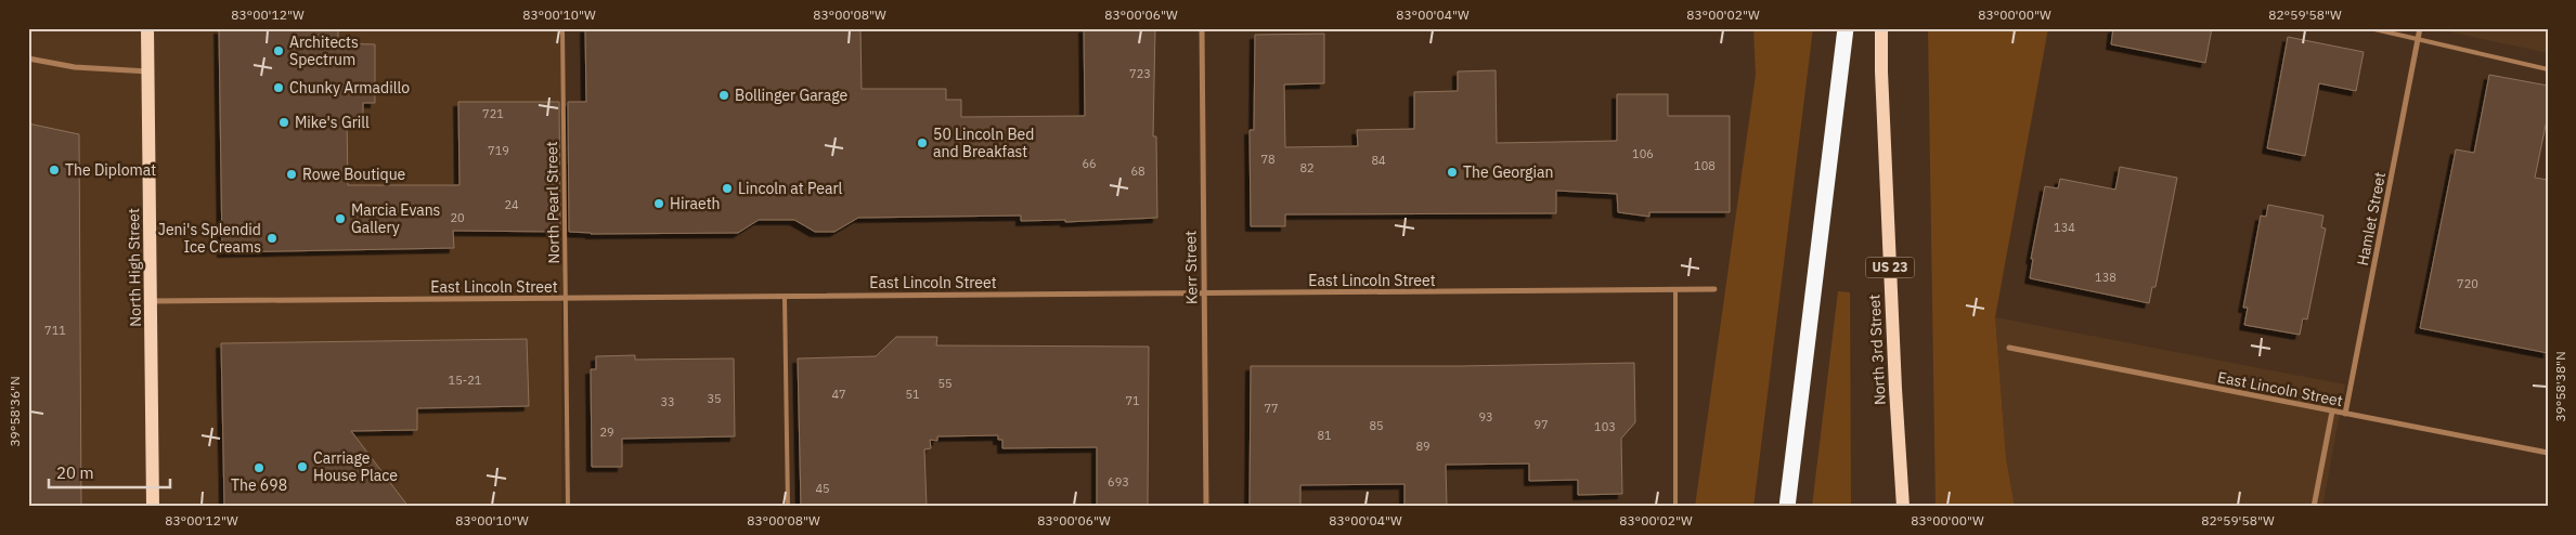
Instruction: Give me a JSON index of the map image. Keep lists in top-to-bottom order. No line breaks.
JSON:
{"streets":{"main road":["North High Street","US 23","North 3rd Street"],"street":["Hamlet Street","Kerr Street","East Lincoln Street"],"lane":["North Pearl Street"]},"crossings":[["North Pearl Street","East Lincoln Street"],["Hamlet Street","East Lincoln Street"],["North High Street","East Lincoln Street"],["Kerr Street","East Lincoln Street"]],"places":["Architects Spectrum","Chunky Armadillo","Bollinger Garage","Mike's Grill","50 Lincoln Bed and Breakfast","The Diplomat","The Georgian","Rowe Boutique","Lincoln at Pearl","Hiraeth","Marcia Evans Gallery","Jeni's Splendid Ice Creams","Carriage House Place","The 698"],"house_numbers":["723","721","719","106","78","84","66","108","82","68","24","20","134","138","720","711","15-21","55","47","51","35","71","33","77","93","97","85","103","29","81","89","693","45"],"scale_bar":"20 m","coordinates":["83°00'12\"W","83°00'10\"W","83°00'08\"W","83°00'06\"W","83°00'04\"W","83°00'02\"W","83°00'00\"W","82°59'58\"W","39°58'38\"N","39°58'36\"N"]}
